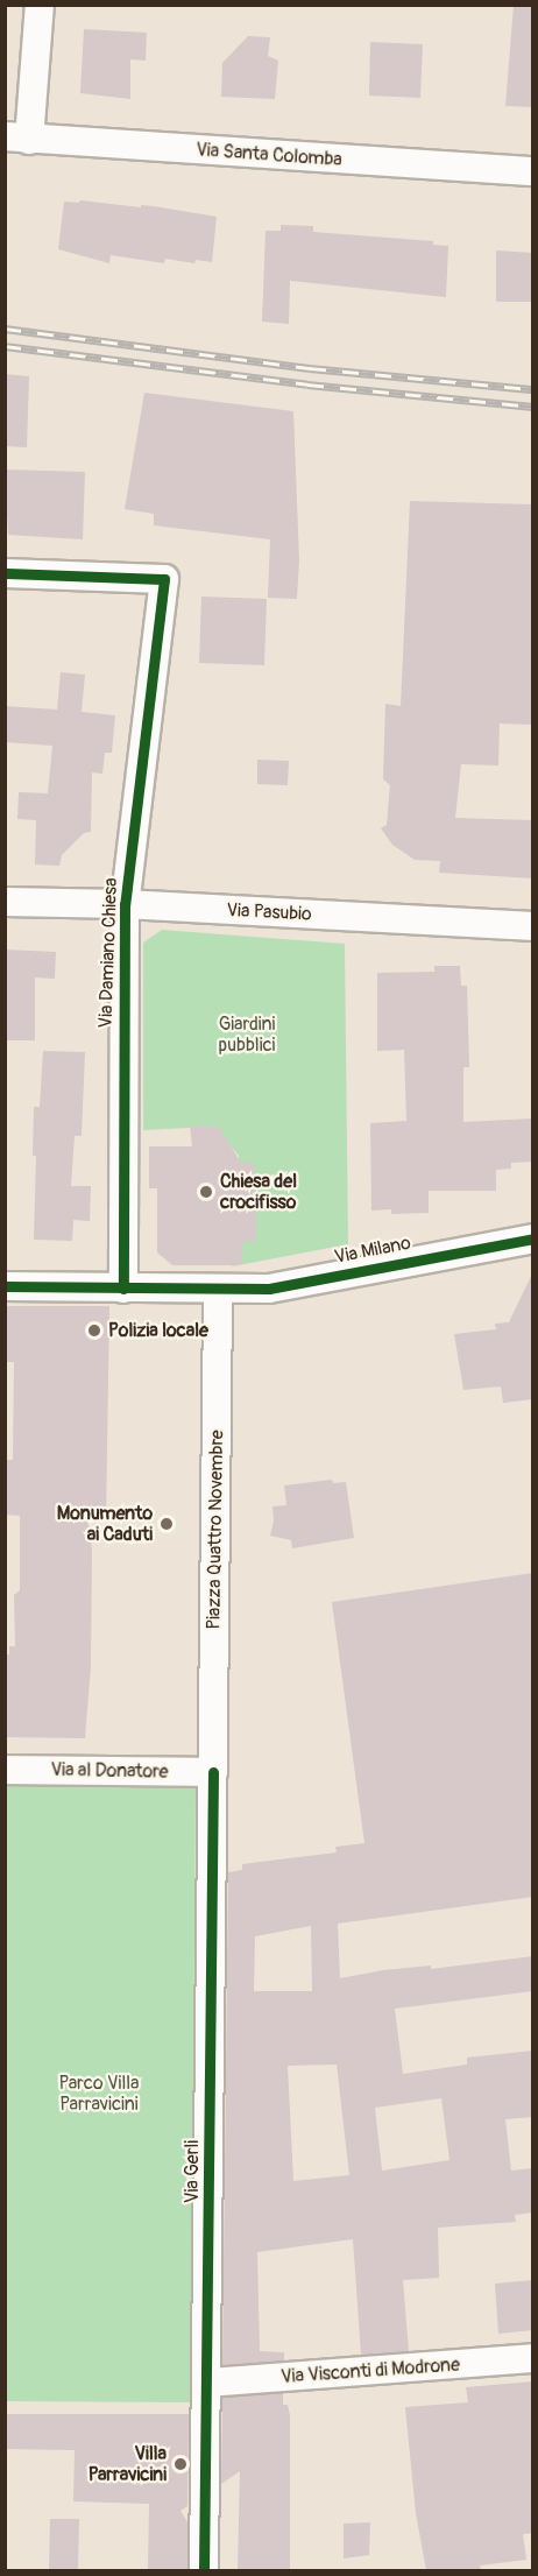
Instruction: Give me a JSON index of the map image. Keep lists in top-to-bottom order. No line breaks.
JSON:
{"streets":{"street":["Via Santa Colomba","Via Pasubio","Via Damiano Chiesa","Via Milano","Piazza Quattro Novembre","Via al Donatore","Via Gerli","Via Visconti di Modrone"]},"crossings":[["Via Pasubio","Via Damiano Chiesa"],["Via Damiano Chiesa","Via Milano"],["Via Milano","Piazza Quattro Novembre"],["Piazza Quattro Novembre","Via al Donatore"],["Piazza Quattro Novembre","Via Gerli"],["Via al Donatore","Via Gerli"],["Via Gerli","Via Visconti di Modrone"]],"parks":["Giardini pubblici","Parco Villa Parravicini"],"places":["Chiesa del crocifisso","Polizia locale","Monumento ai Caduti","Villa Parravicini"]}
